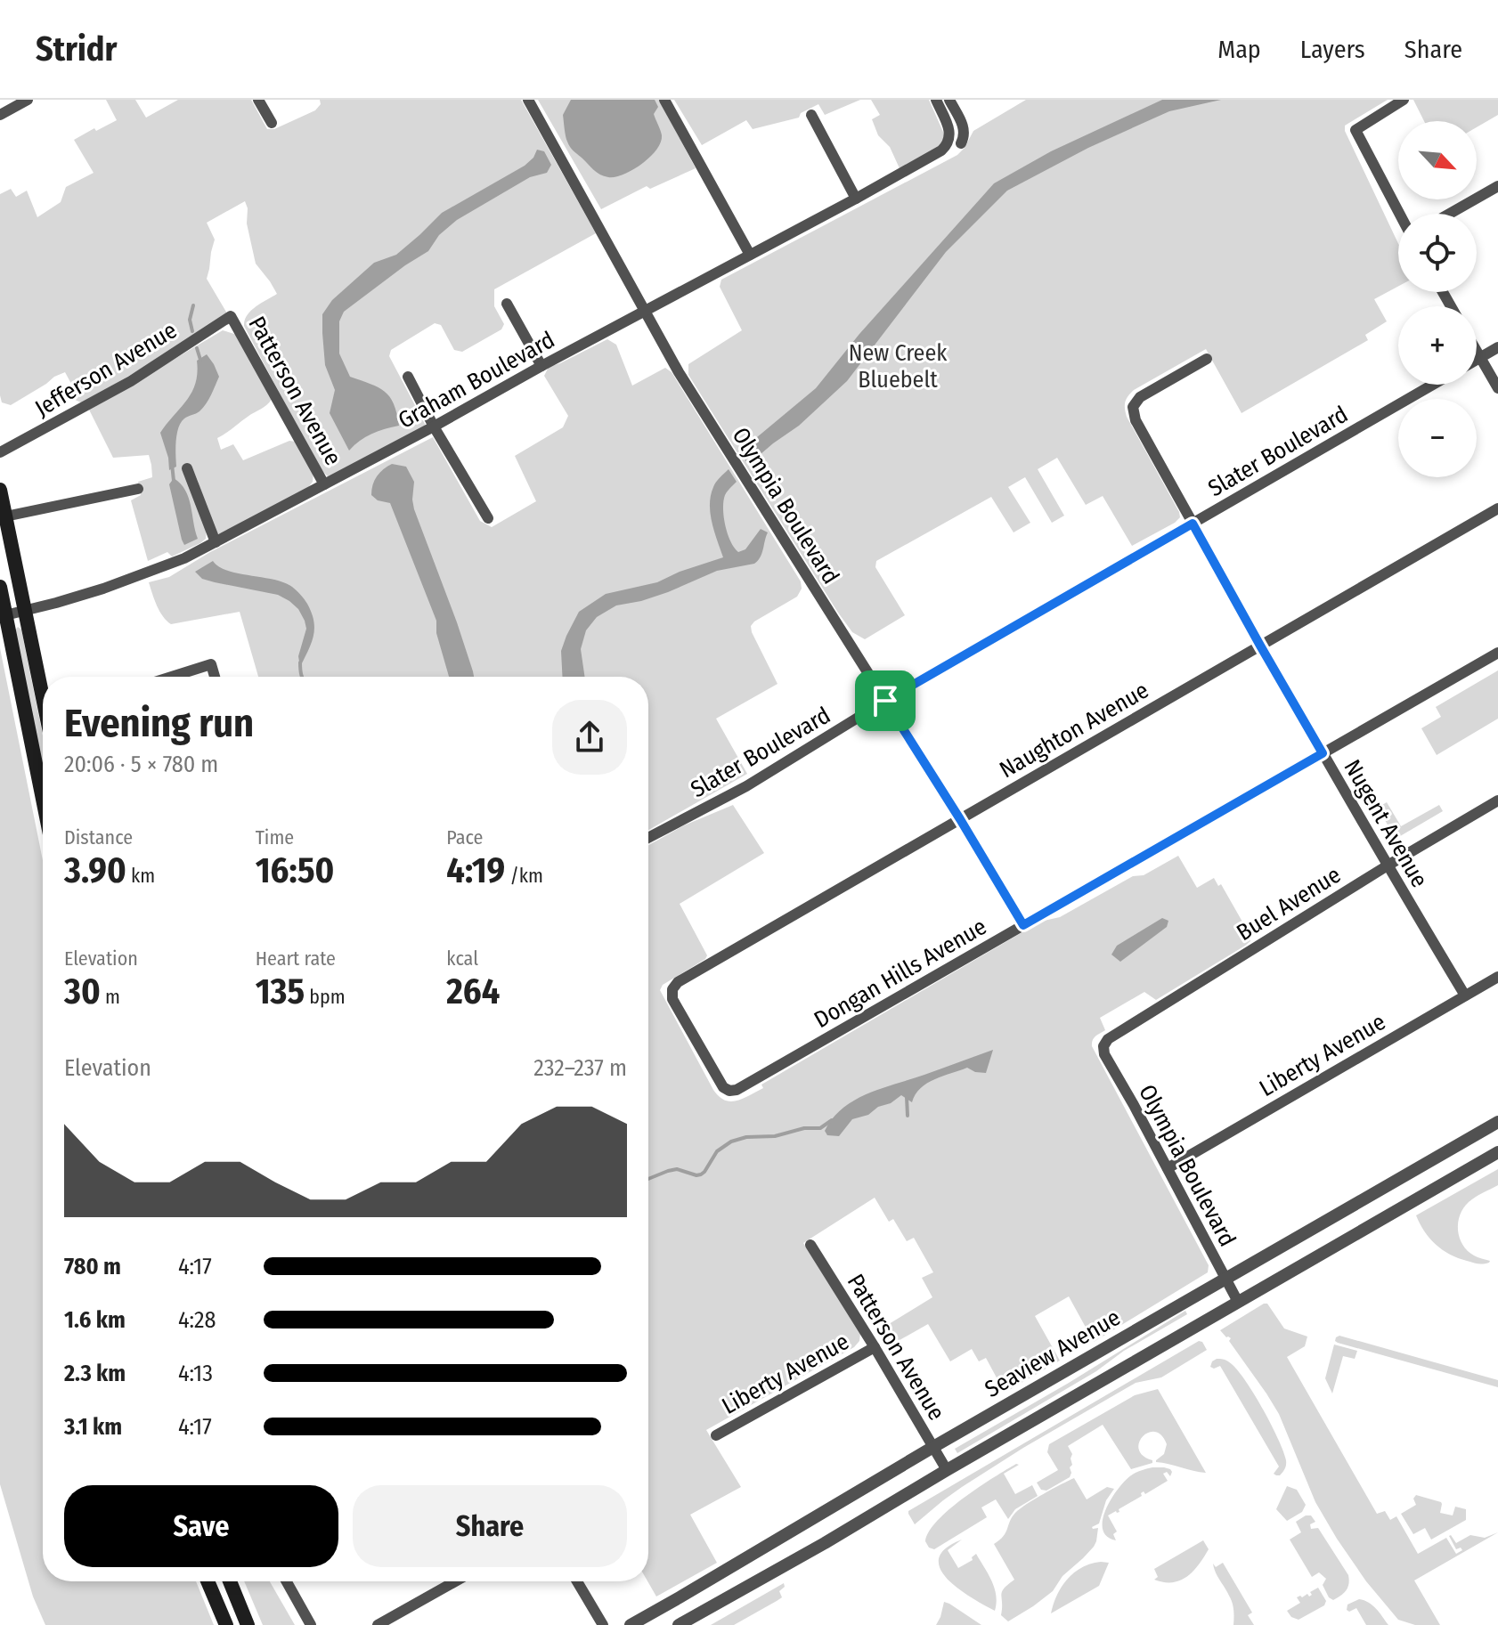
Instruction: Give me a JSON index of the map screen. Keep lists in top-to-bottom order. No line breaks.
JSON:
{"streets":{"street":["Jefferson Avenue","Graham Boulevard","Patterson Avenue","Slater Boulevard","Olympia Boulevard","Naughton Avenue","Nugent Avenue","Buel Avenue","Dongan Hills Avenue","Liberty Avenue","Seaview Avenue"]},"crossings":[["Jefferson Avenue","Patterson Avenue"],["Graham Boulevard","Patterson Avenue"],["Graham Boulevard","Olympia Boulevard"],["Patterson Avenue","Liberty Avenue"],["Patterson Avenue","Seaview Avenue"],["Slater Boulevard","Olympia Boulevard"],["Slater Boulevard","Nugent Avenue"],["Olympia Boulevard","Naughton Avenue"],["Olympia Boulevard","Buel Avenue"],["Olympia Boulevard","Dongan Hills Avenue"],["Olympia Boulevard","Liberty Avenue"],["Olympia Boulevard","Seaview Avenue"],["Naughton Avenue","Nugent Avenue"],["Naughton Avenue","Dongan Hills Avenue"],["Nugent Avenue","Buel Avenue"],["Nugent Avenue","Dongan Hills Avenue"],["Nugent Avenue","Liberty Avenue"]],"parks":["New Creek Bluebelt"],"north":"bottom right","page":{"header":"Stridr","nav":["Map","Layers","Share"],"map_buttons":["+","−"],"heading":["Evening run","20:06 · 5 × 780 m"],"stats":[["Distance","3.90 km"],["Time","16:50"],["Pace","4:19 /km"],["Elevation","30 m"],["Heart rate","135 bpm"],["kcal","264"]],"chart":["Elevation","232–237 m"],"list":[{"name":"780 m","note":"4:17"},{"name":"1.6 km","note":"4:28"},{"name":"2.3 km","note":"4:13"},{"name":"3.1 km","note":"4:17"}],"buttons":["Save","Share"]}}
